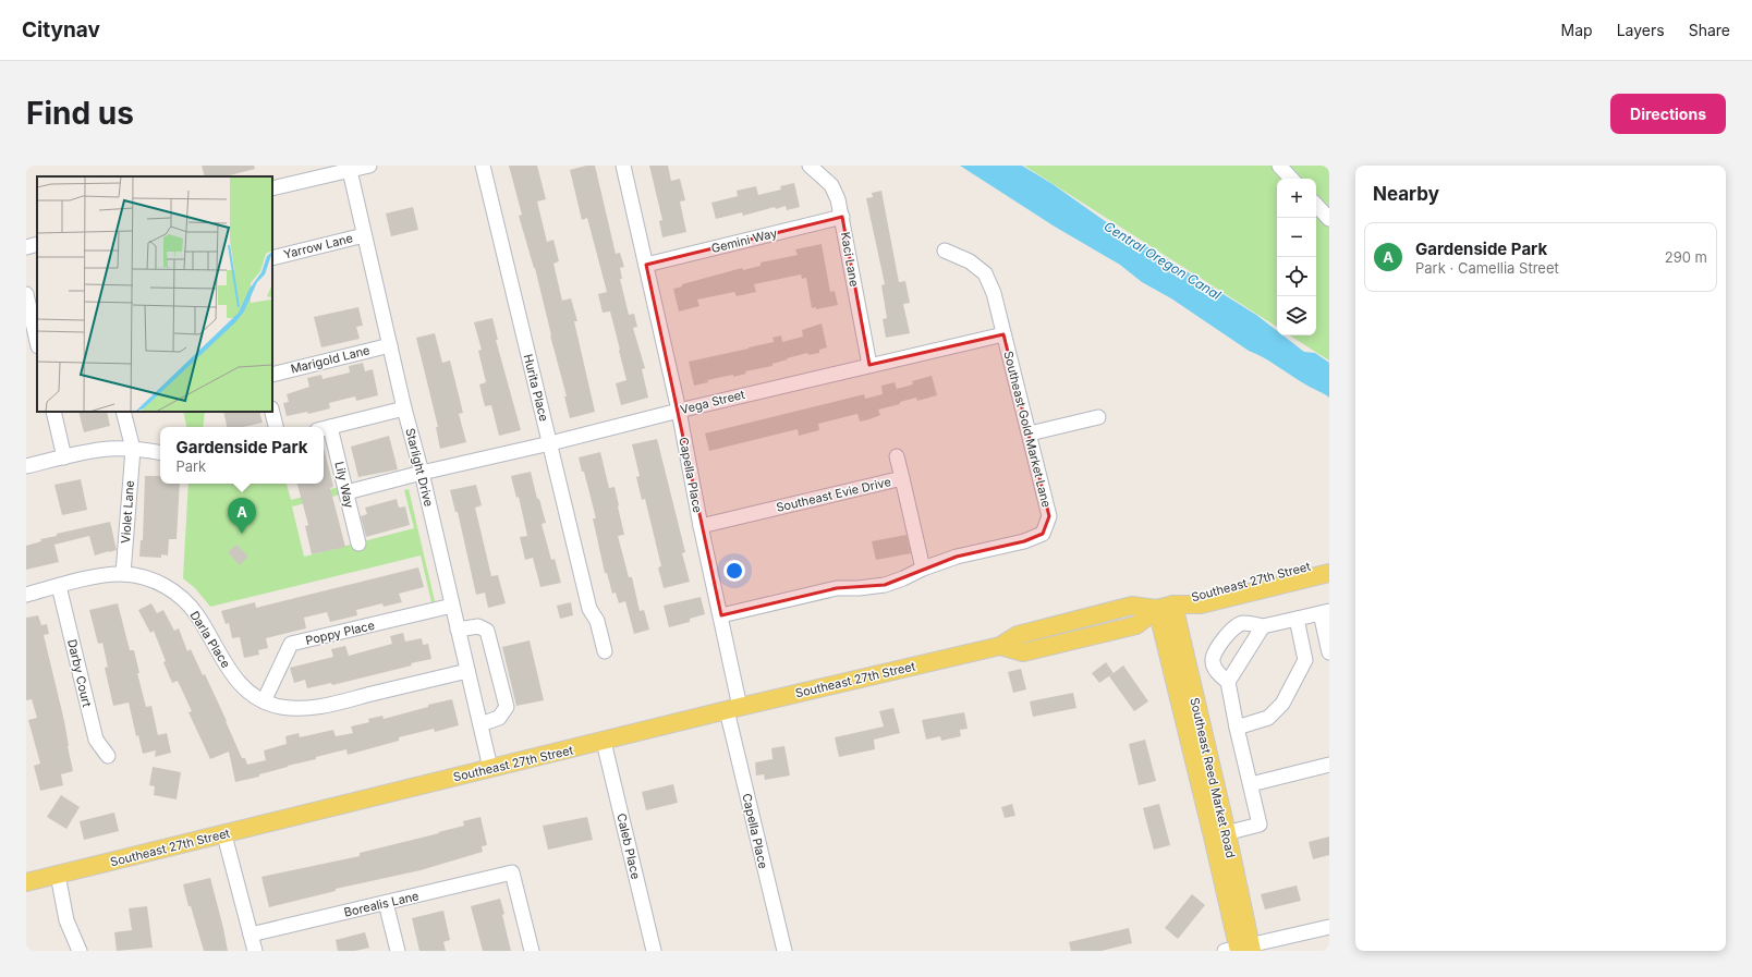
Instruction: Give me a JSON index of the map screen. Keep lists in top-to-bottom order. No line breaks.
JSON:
{"streets":{"main road":["Southeast 27th Street","Southeast Reed Market Road"],"street":["Gemini Way","Yarrow Lane","Kaci Lane","Marigold Lane","Hurita Place","Vega Street","Southeast Gold Market Lane","Starlight Drive","Capella Place","Lily Way","Southeast Evie Drive","Violet Lane","Poppy Place","Darla Place","Darby Court","Caleb Place","Borealis Lane"]},"crossings":[["Gemini Way","Kaci Lane"],["Gemini Way","Capella Place"],["Yarrow Lane","Starlight Drive"],["Kaci Lane","Vega Street"],["Marigold Lane","Starlight Drive"],["Hurita Place","Vega Street"],["Vega Street","Southeast Gold Market Lane"],["Vega Street","Starlight Drive"],["Vega Street","Capella Place"],["Vega Street","Lily Way"],["Southeast Gold Market Lane","Capella Place"],["Southeast Gold Market Lane","Southeast Evie Drive"],["Starlight Drive","Southeast 27th Street"],["Starlight Drive","Poppy Place"],["Starlight Drive","Darla Place"],["Capella Place","Southeast Evie Drive"],["Capella Place","Southeast 27th Street"],["Violet Lane","Darla Place"],["Southeast 27th Street","Southeast Reed Market Road"],["Southeast 27th Street","Caleb Place"],["Poppy Place","Darla Place"],["Darla Place","Darby Court"]],"water":["Central Oregon Canal"],"page":{"header":"Citynav","nav":["Map","Layers","Share"],"buttons":"Directions","title":"Find us","heading":"Nearby","map_buttons":["+","−"],"list":[{"mark":"A","name":"Gardenside Park","note":"Park · Camellia Street","value":"290 m"}],"popup":["Gardenside Park","Park"],"pins":"A"}}
